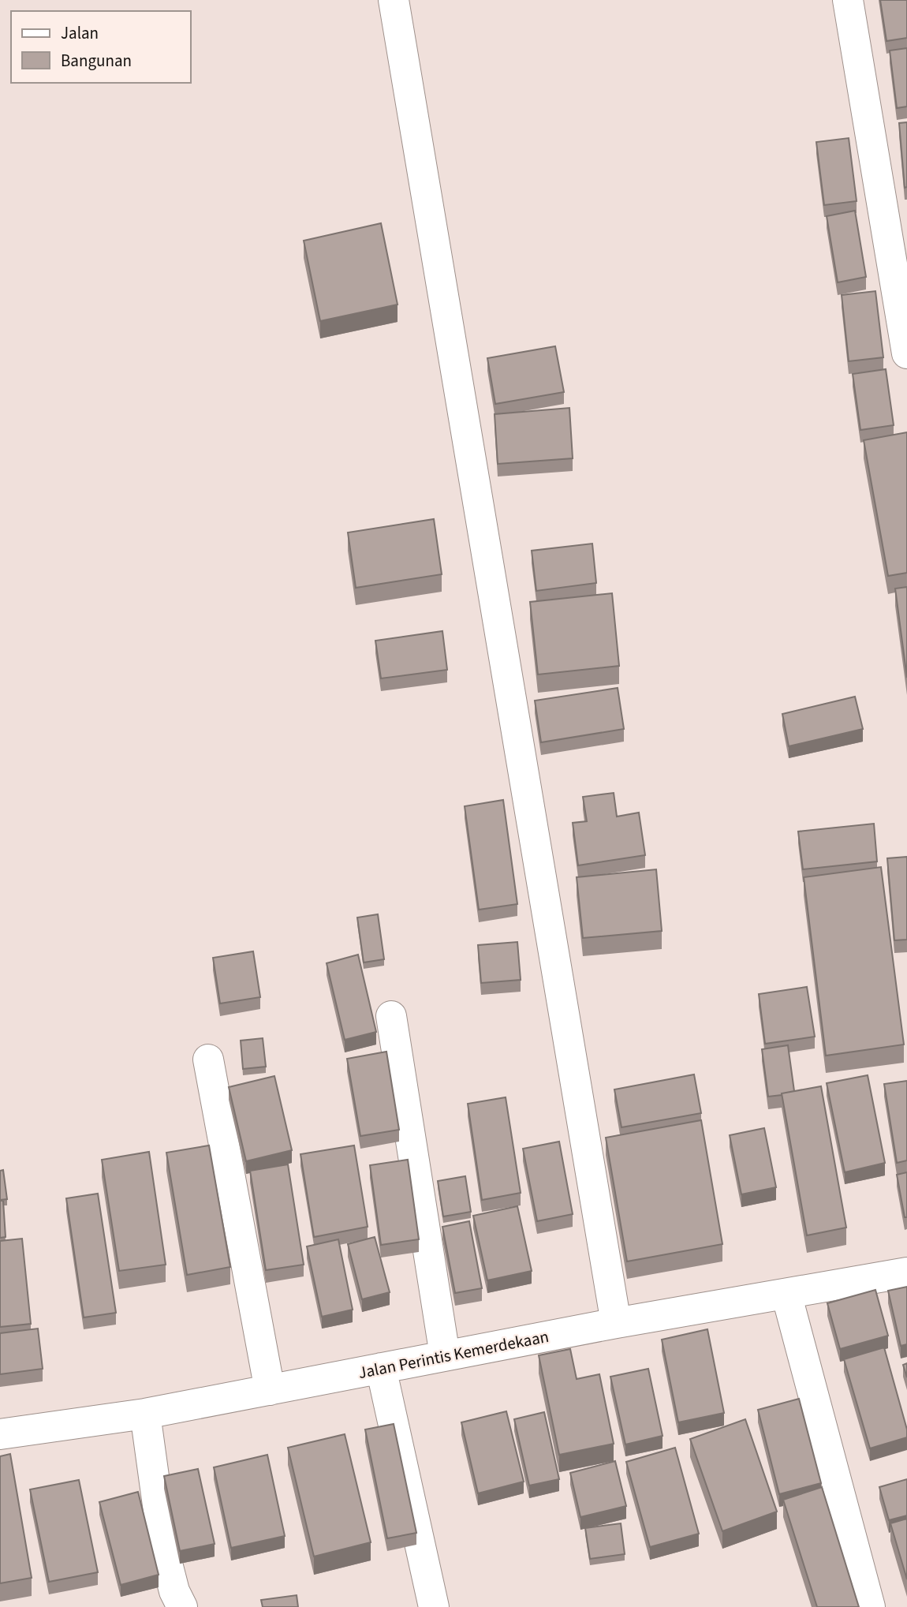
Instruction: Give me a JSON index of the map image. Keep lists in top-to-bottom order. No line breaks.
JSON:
{"streets":{"street":["Jalan Perintis Kemerdekaan"]},"legend":["Jalan","Bangunan"]}
